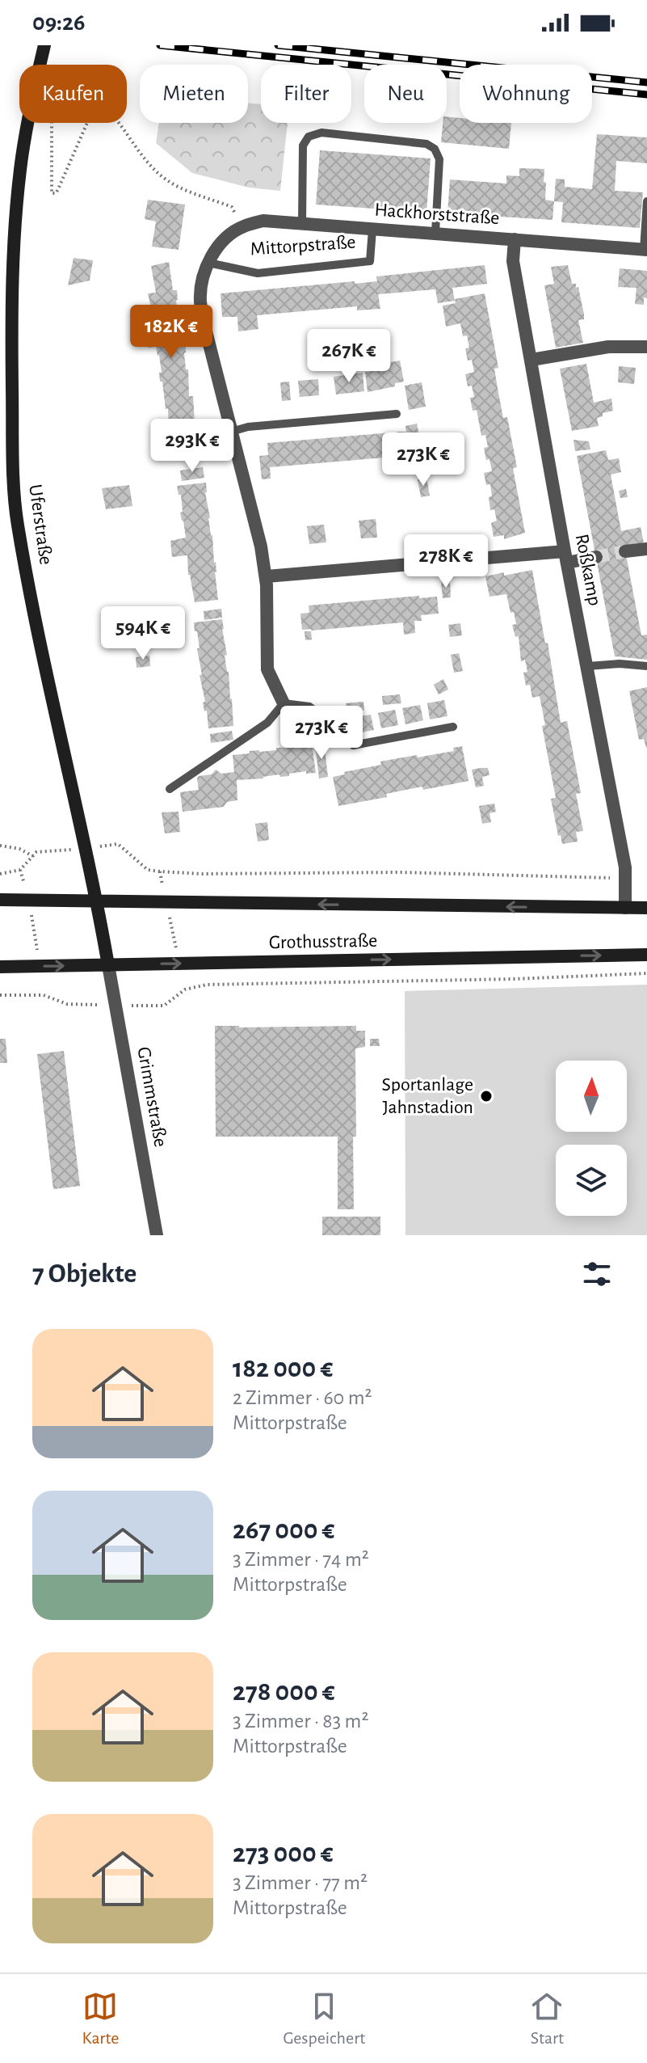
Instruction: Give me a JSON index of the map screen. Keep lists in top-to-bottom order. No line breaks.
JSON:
{"streets":{"main road":["Uferstraße","Grothusstraße"],"street":["Hackhorststraße","Mittorpstraße","Roßkamp","Grimmstraße"]},"crossings":[["Hackhorststraße","Mittorpstraße"],["Hackhorststraße","Roßkamp"],["Uferstraße","Grothusstraße"],["Uferstraße","Grimmstraße"],["Roßkamp","Grothusstraße"],["Grothusstraße","Grimmstraße"]],"places":["Sportanlage Jahnstadion"],"north":"top","page":{"status":"09:26","chip":["Kaufen","Mieten","Filter","Neu","Wohnung"],"price":["182K €","267K €","293K €","273K €","278K €","594K €","273K €"],"heading":"7 Objekte","list":[{"name":"182 000 €","note":"2 Zimmer · 60 m² · Mittorpstraße"},{"name":"267 000 €","note":"3 Zimmer · 74 m² · Mittorpstraße"},{"name":"278 000 €","note":"3 Zimmer · 83 m² · Mittorpstraße"},{"name":"273 000 €","note":"3 Zimmer · 77 m² · Mittorpstraße"}],"tabs":["Karte","Gespeichert","Start"]}}
